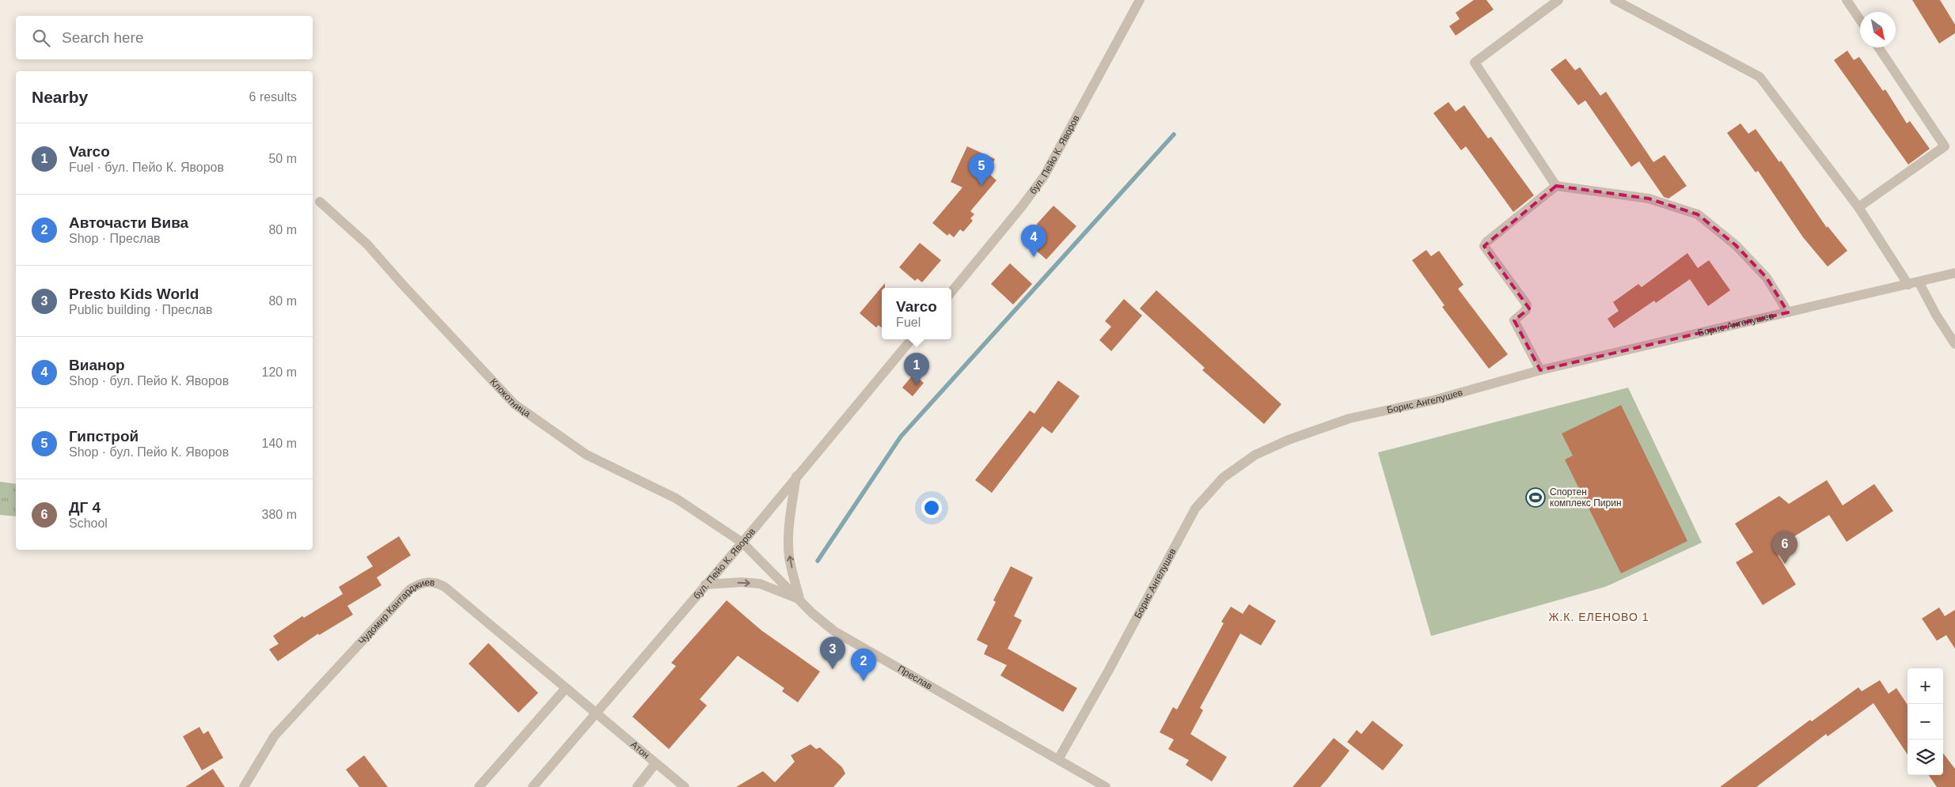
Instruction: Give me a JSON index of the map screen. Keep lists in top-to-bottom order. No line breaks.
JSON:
{"streets":{"street":["бул. Пейо К. Яворов","Борис Ангелушев","Клокотница","Чудомир Кантарджиев","Преслав","Атон"]},"crossings":[["бул. Пейо К. Яворов","Клокотница"],["бул. Пейо К. Яворов","Чудомир Кантарджиев"],["бул. Пейо К. Яворов","Преслав"],["бул. Пейо К. Яворов","Атон"],["Борис Ангелушев","Преслав"],["Клокотница","Преслав"],["Чудомир Кантарджиев","Атон"]],"districts":["Ж.К. ЕЛЕНОВО 1"],"places":{"sports":["Спортен комплекс Пирин"]},"north":"bottom right","page":{"search":"Search here","heading":["Nearby","6 results"],"list":[{"mark":"1","name":"Varco","note":"Fuel · бул. Пейо К. Яворов","value":"50 m"},{"mark":"2","name":"Авточасти Вива","note":"Shop · Преслав","value":"80 m"},{"mark":"3","name":"Presto Kids World","note":"Public building · Преслав","value":"80 m"},{"mark":"4","name":"Вианор","note":"Shop · бул. Пейо К. Яворов","value":"120 m"},{"mark":"5","name":"Гипстрой","note":"Shop · бул. Пейо К. Яворов","value":"140 m"},{"mark":"6","name":"ДГ 4","note":"School","value":"380 m"}],"pins":["5","4","1","6","3","2"],"popup":["Varco","Fuel"],"map_buttons":["+","−"]}}
